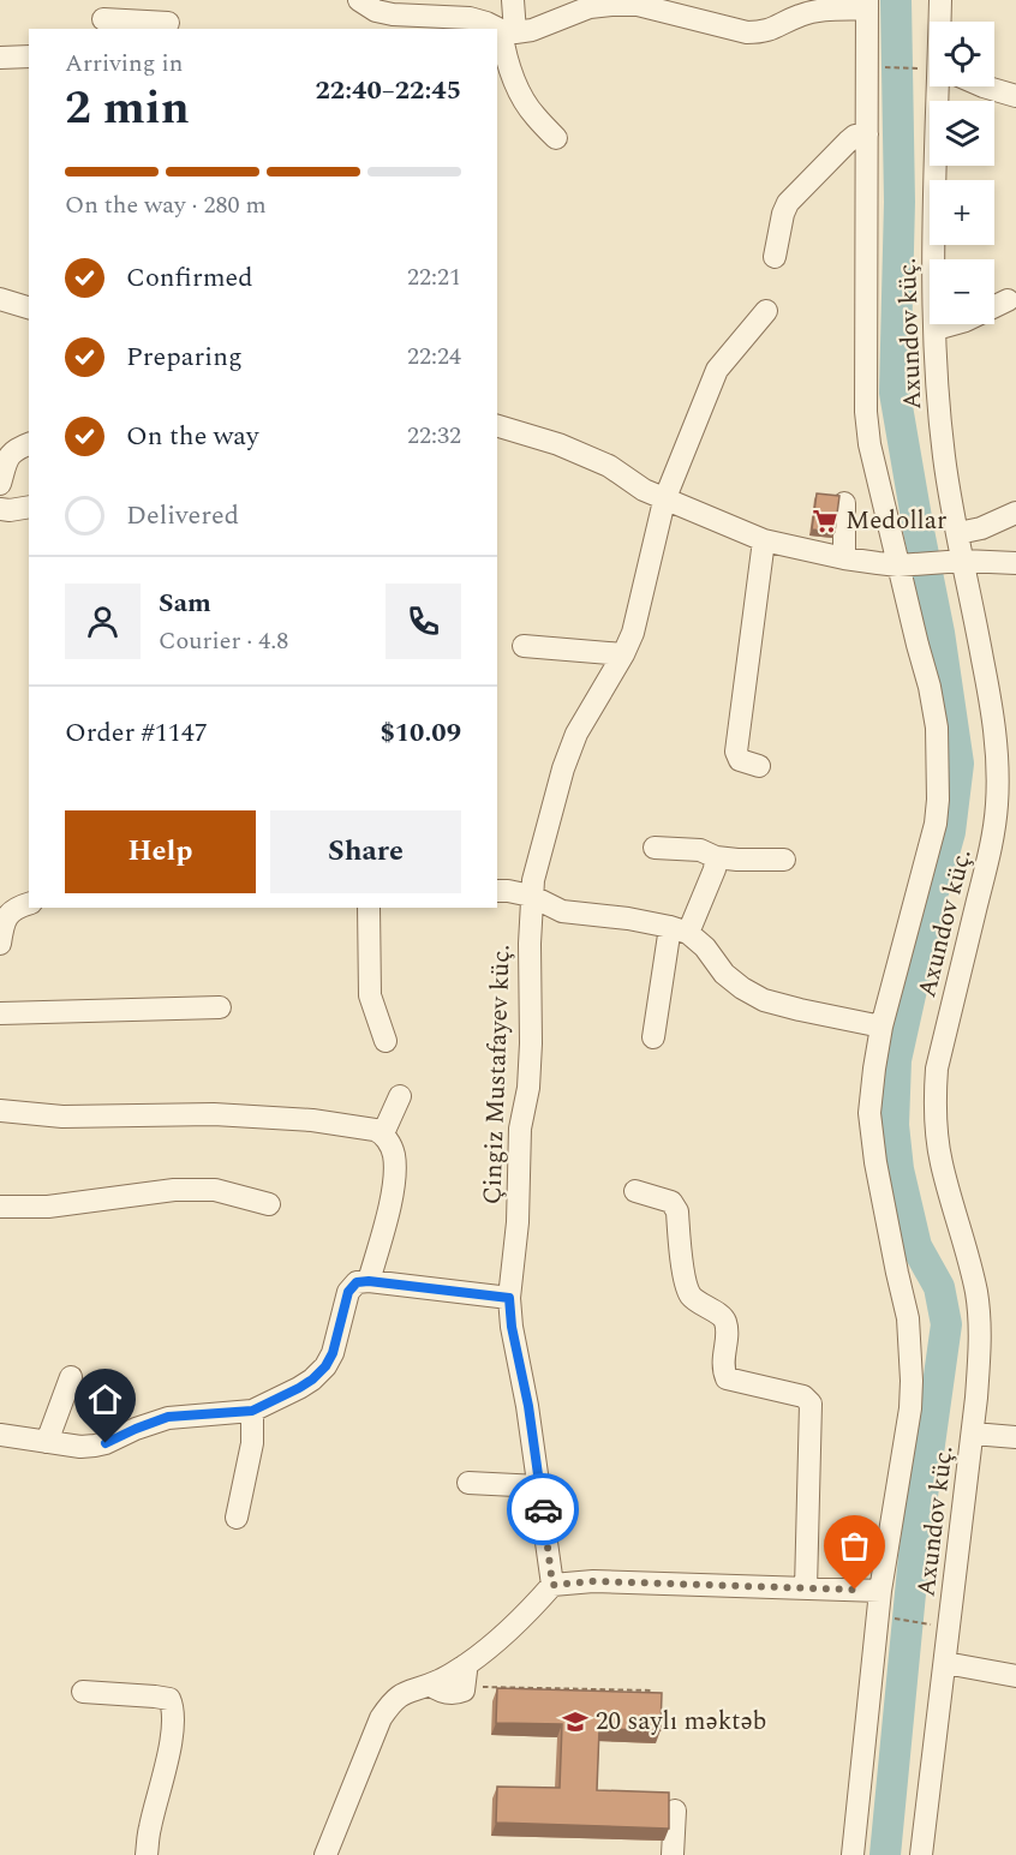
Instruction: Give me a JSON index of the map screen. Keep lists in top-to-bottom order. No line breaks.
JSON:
{"streets":{"street":["Axundov küç.","Çingiz Mustafayev küç."]},"places":{"supermarket":["Medollar"],"school or university":["20 saylı məktəb"]},"page":{"map_buttons":["+","−"],"heading":["2 min","Arriving in","22:40–22:45"],"panel":["Sam","Courier · 4.8","Order #1147","$10.09"],"bar":"On the way · 280 m","list":[["Confirmed","22:21"],["Preparing","22:24"],["On the way","22:32"],"Delivered"],"buttons":["Help","Share"]}}
